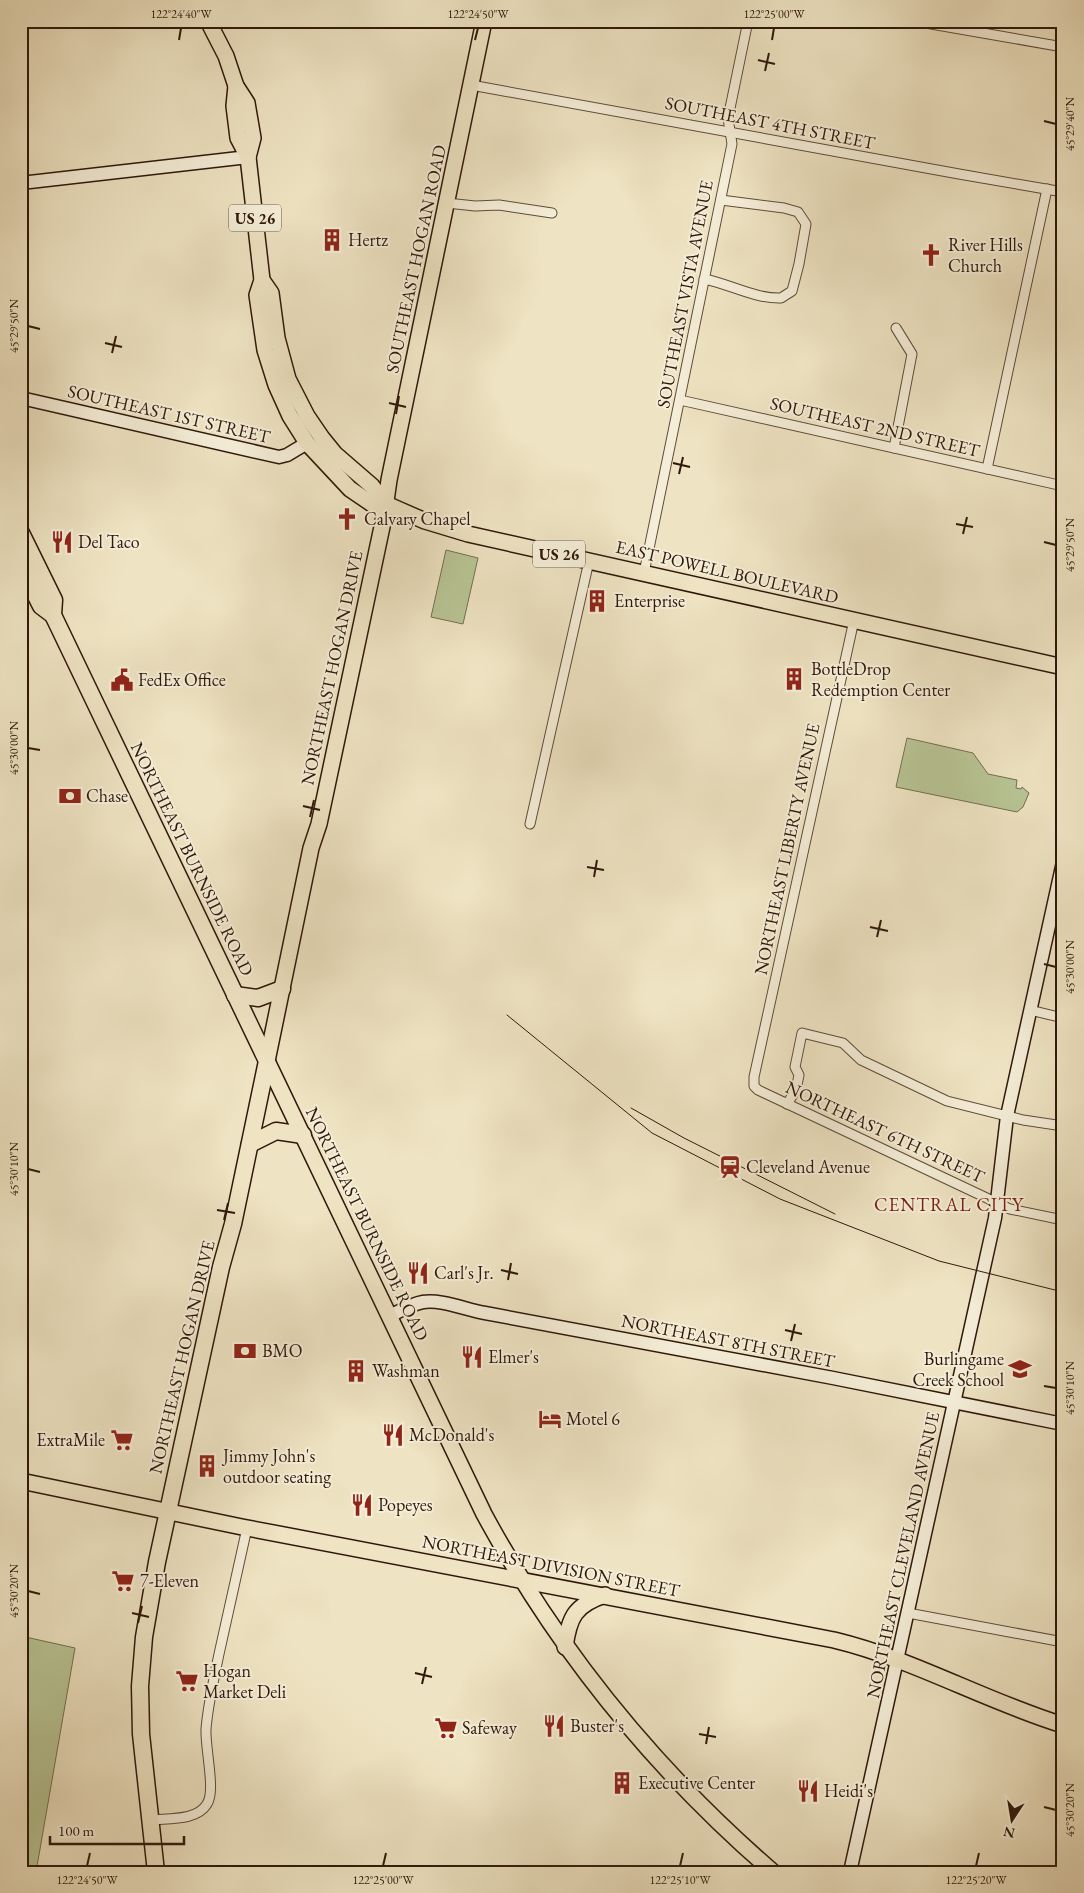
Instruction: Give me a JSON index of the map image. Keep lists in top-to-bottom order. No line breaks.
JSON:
{"streets":{"highway":["NORTHEAST HOGAN DRIVE","NORTHEAST BURNSIDE ROAD"],"main road":["US 26","SOUTHEAST HOGAN ROAD","EAST POWELL BOULEVARD","NORTHEAST DIVISION STREET"],"street":["SOUTHEAST 4TH STREET","SOUTHEAST VISTA AVENUE","SOUTHEAST 1ST STREET","SOUTHEAST 2ND STREET","NORTHEAST LIBERTY AVENUE","NORTHEAST 6TH STREET","NORTHEAST 8TH STREET","NORTHEAST CLEVELAND AVENUE"]},"crossings":[["SOUTHEAST 4TH STREET","SOUTHEAST HOGAN ROAD"],["SOUTHEAST 4TH STREET","SOUTHEAST VISTA AVENUE"],["SOUTHEAST HOGAN ROAD","EAST POWELL BOULEVARD"],["SOUTHEAST HOGAN ROAD","NORTHEAST HOGAN DRIVE"],["SOUTHEAST VISTA AVENUE","SOUTHEAST 2ND STREET"],["SOUTHEAST VISTA AVENUE","EAST POWELL BOULEVARD"],["SOUTHEAST 1ST STREET","EAST POWELL BOULEVARD"],["EAST POWELL BOULEVARD","NORTHEAST HOGAN DRIVE"],["EAST POWELL BOULEVARD","NORTHEAST LIBERTY AVENUE"],["NORTHEAST HOGAN DRIVE","NORTHEAST BURNSIDE ROAD"],["NORTHEAST HOGAN DRIVE","NORTHEAST DIVISION STREET"],["NORTHEAST LIBERTY AVENUE","NORTHEAST 6TH STREET"],["NORTHEAST BURNSIDE ROAD","NORTHEAST 8TH STREET"],["NORTHEAST BURNSIDE ROAD","NORTHEAST DIVISION STREET"],["NORTHEAST 6TH STREET","NORTHEAST CLEVELAND AVENUE"],["NORTHEAST 8TH STREET","NORTHEAST CLEVELAND AVENUE"],["NORTHEAST CLEVELAND AVENUE","NORTHEAST DIVISION STREET"]],"districts":["CENTRAL CITY"],"places":{"building":["Hertz","Enterprise","BottleDrop Redemption Center","Washman","Jimmy John's outdoor seating","Executive Center"],"church":["River Hills Church","Calvary Chapel"],"restaurant":["Del Taco","Carl's Jr.","Elmer's","McDonald's","Popeyes","Buster's","Heidi's"],"public building":["FedEx Office"],"bank":["Chase","BMO"],"station":["Cleveland Avenue"],"school or university":["Burlingame Creek School"],"hotel":["Motel 6"],"supermarket":["ExtraMile","7-Eleven","Hogan Market Deli","Safeway"]},"scale_bar":"100 m","north":"bottom","coordinates":["122°24'40\"W","122°24'50\"W","122°25'00\"W","45°29'40\"N","45°29'50\"N","45°30'00\"N","45°30'10\"N","45°30'20\"N","122°25'10\"W","122°25'20\"W"]}
